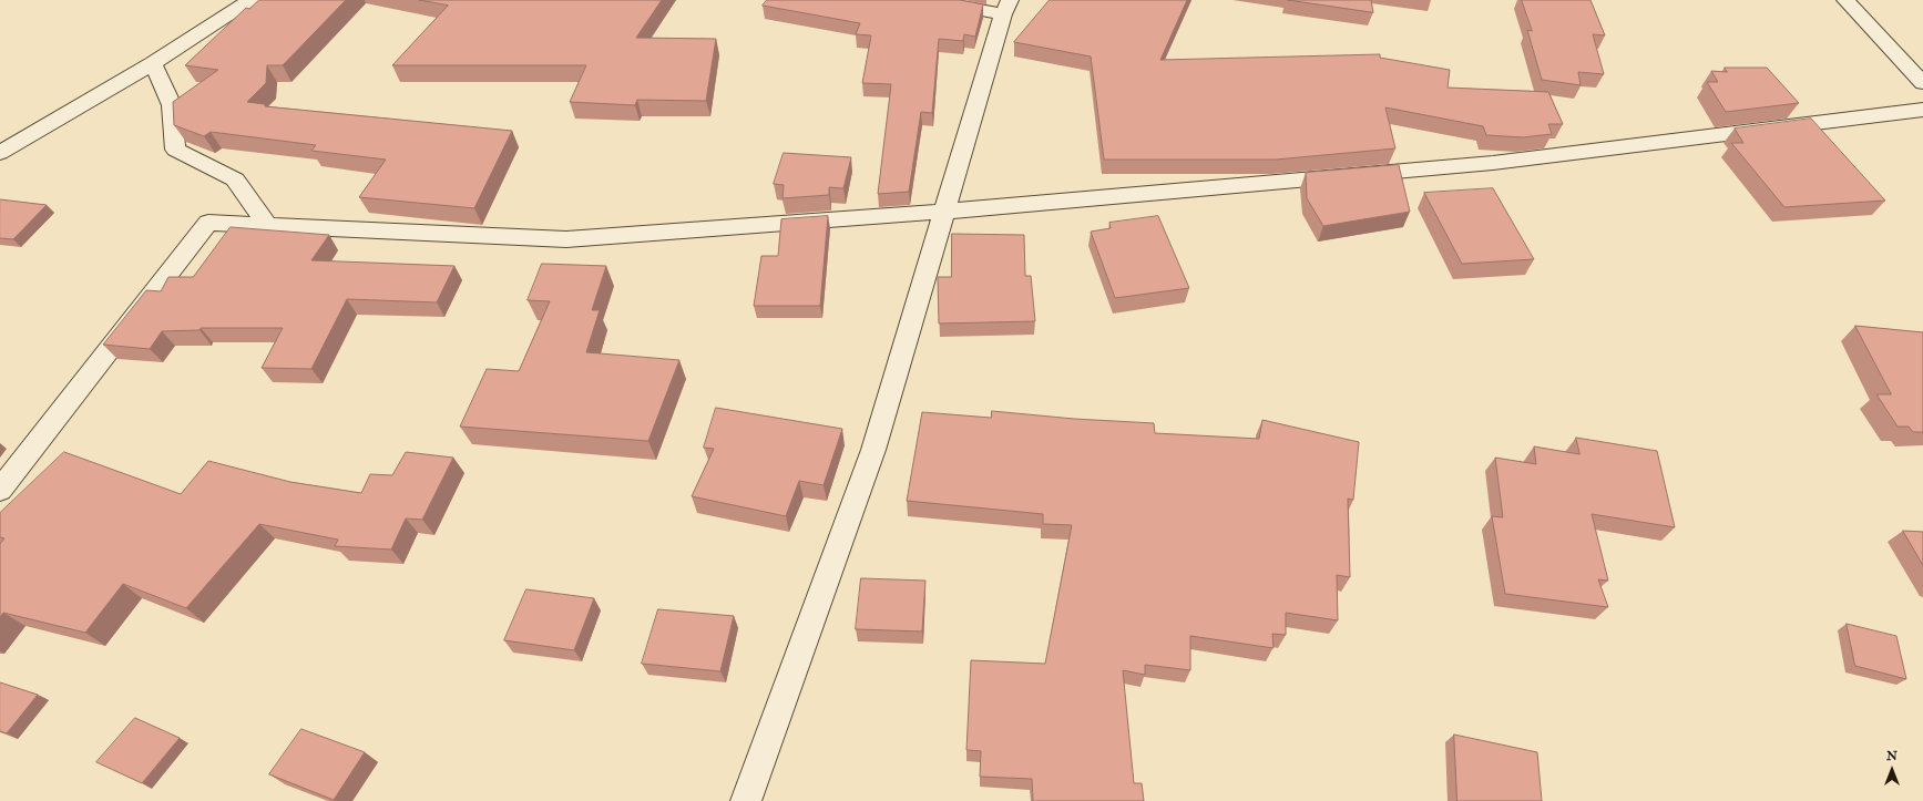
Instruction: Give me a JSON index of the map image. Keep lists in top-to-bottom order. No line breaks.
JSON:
{"north":"top"}
